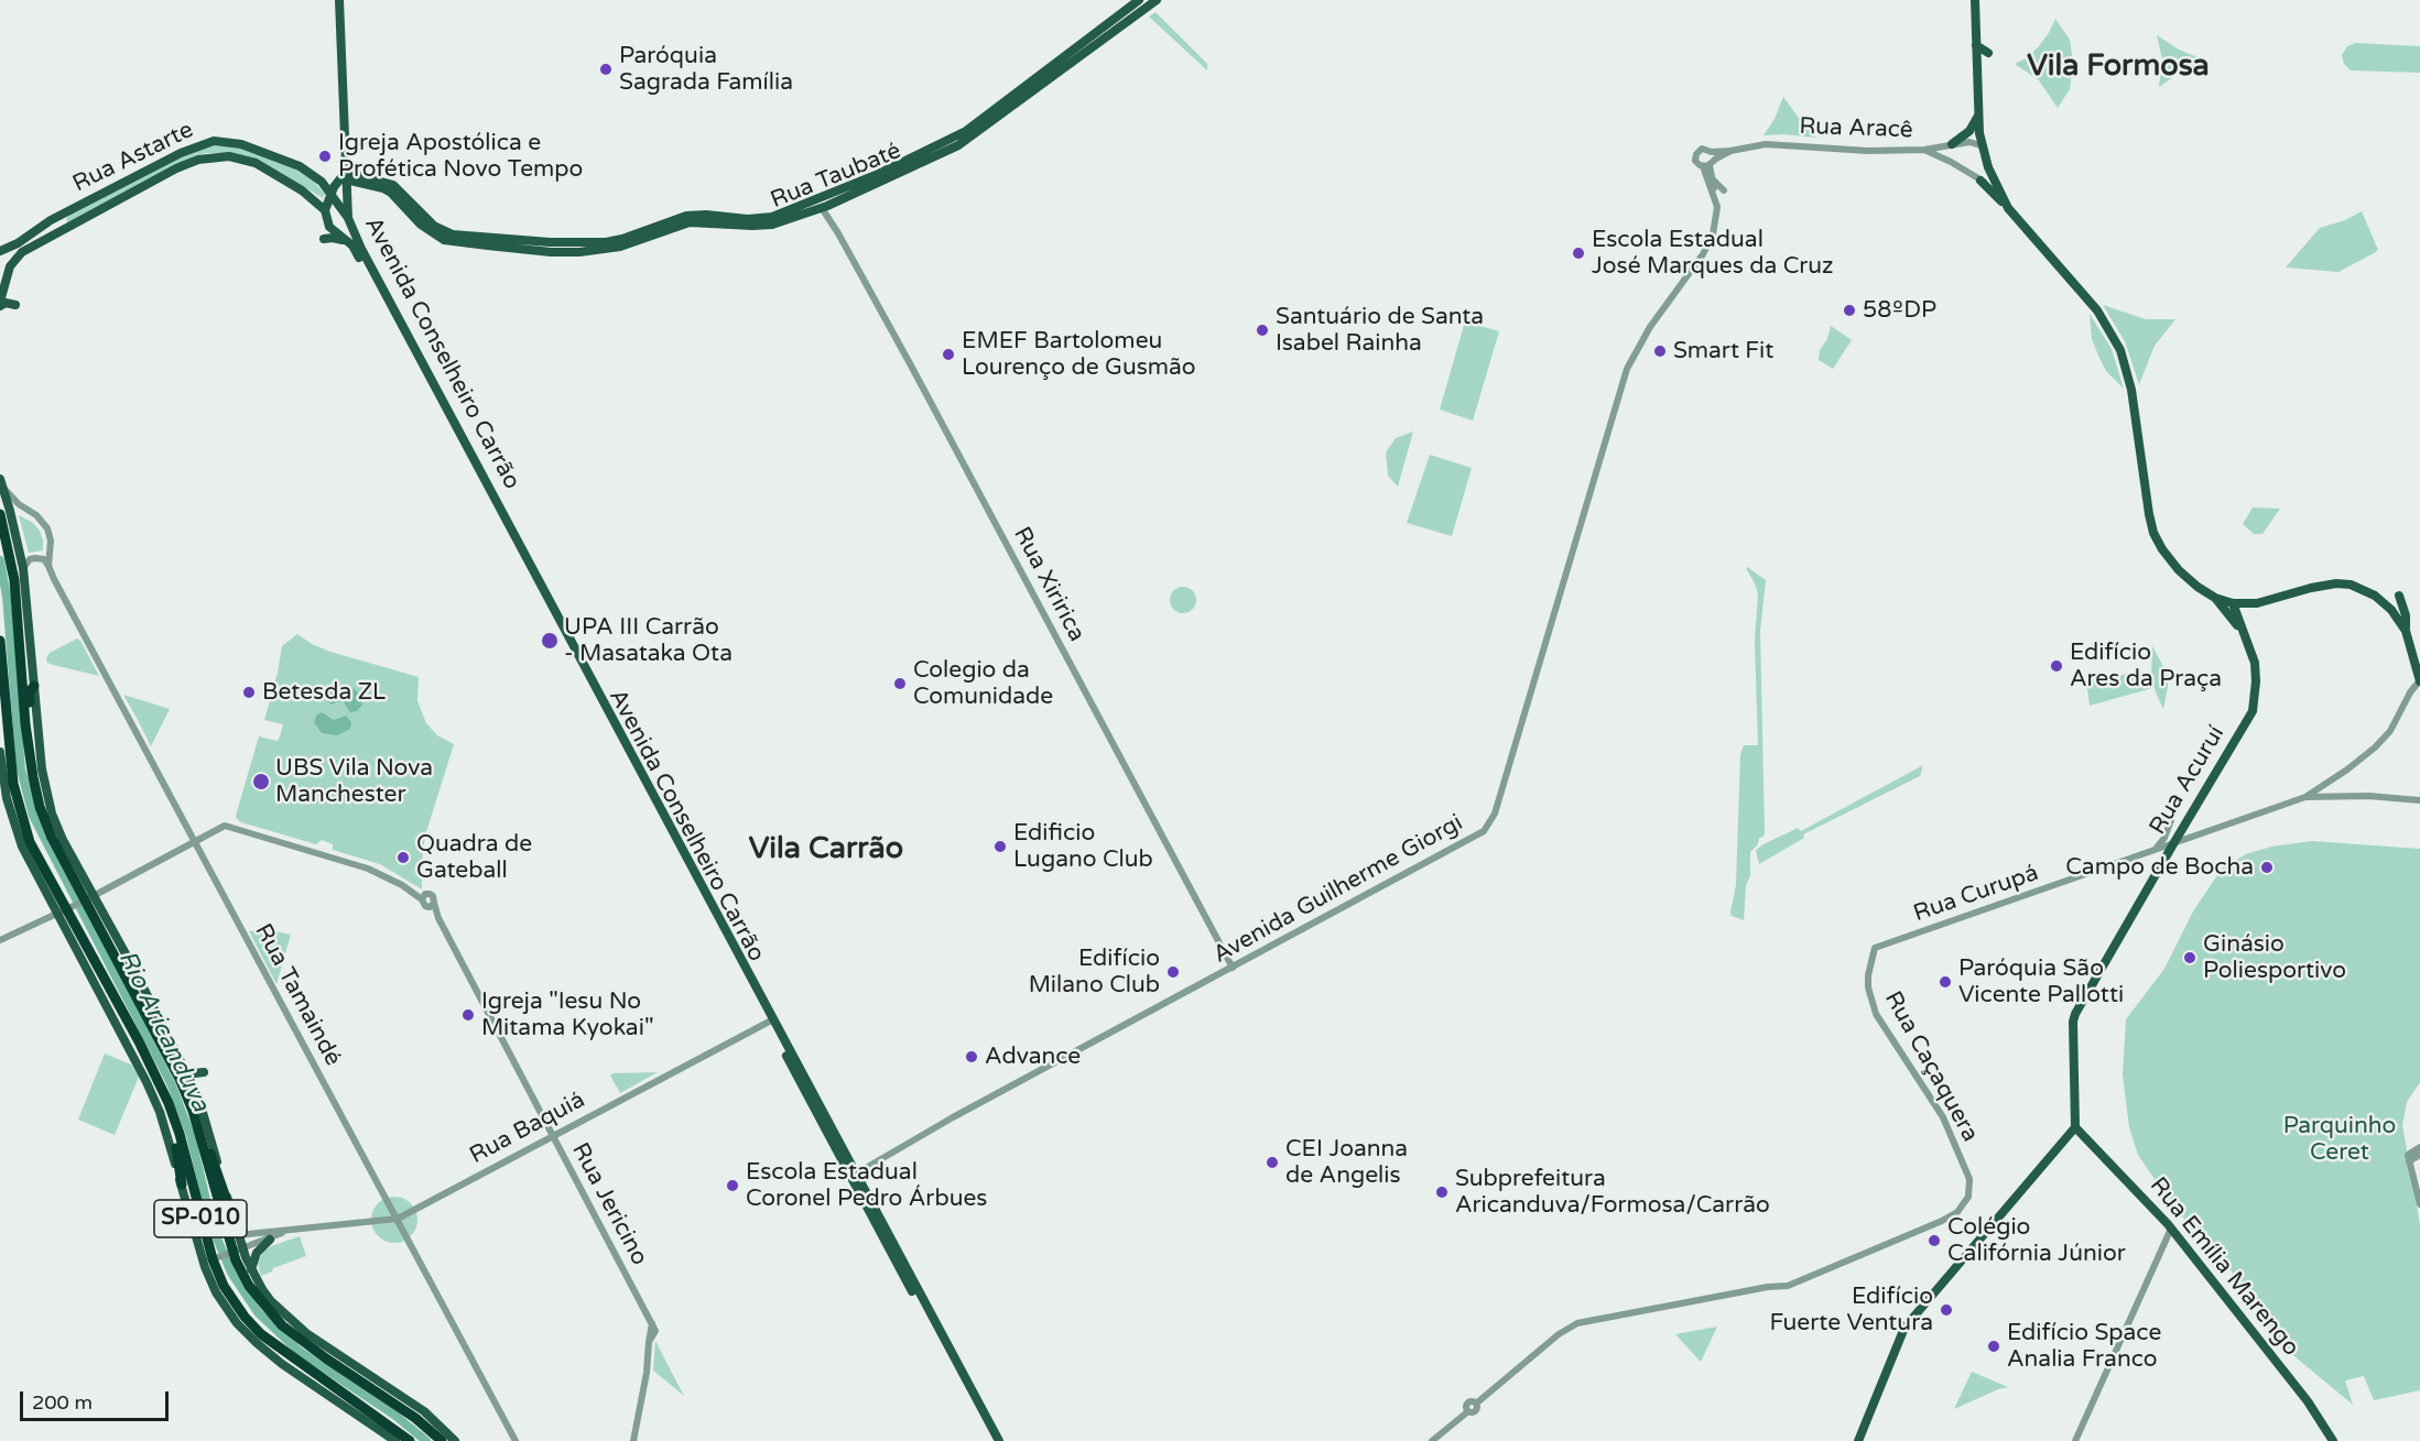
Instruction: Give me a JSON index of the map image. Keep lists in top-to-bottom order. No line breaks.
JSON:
{"streets":{"highway":["SP-010"],"main road":["Rua Astarte","Rua Taubaté","Avenida Conselheiro Carrão","Rua Acuruí","Rua Emília Marengo"],"street":["Rua Aracê","Rua Xiririca","Avenida Guilherme Giorgi","Rua Curupá","Rua Tamaindé","Rua Caçaquera","Rua Baquiá","Rua Jericino"]},"crossings":[["Rua Aracê","Avenida Guilherme Giorgi"],["Rua Astarte","Avenida Conselheiro Carrão"],["Rua Taubaté","Avenida Conselheiro Carrão"],["Rua Taubaté","Rua Xiririca"],["Avenida Conselheiro Carrão","Avenida Guilherme Giorgi"],["Avenida Conselheiro Carrão","Rua Baquiá"],["Rua Xiririca","Avenida Guilherme Giorgi"],["Rua Acuruí","Rua Curupá"],["Rua Acuruí","Rua Emília Marengo"],["Rua Curupá","Rua Caçaquera"],["Rua Tamaindé","Rua Baquiá"],["Rua Baquiá","Rua Jericino"],["Rua Baquiá","SP-010"]],"districts":["Vila Formosa","Vila Carrão"],"water":["Rio Aricanduva"],"parks":["Parquinho Ceret"],"places":["Paróquia Sagrada Família","Igreja Apostólica e Profética Novo Tempo","Escola Estadual José Marques da Cruz","58ºDP","Santuário de Santa Isabel Rainha","Smart Fit","EMEF Bartolomeu Lourenço de Gusmão","UPA III Carrão - Masataka Ota","Edifício Ares da Praça","Colegio da Comunidade","Betesda ZL","UBS Vila Nova Manchester","Edificio Lugano Club","Quadra de Gateball","Campo de Bocha","Ginásio Poliesportivo","Edifício Milano Club","Paróquia São Vicente Pallotti","Igreja \"Iesu No Mitama Kyokai\"","Advance","CEI Joanna de Angelis","Escola Estadual Coronel Pedro Árbues","Subprefeitura Aricanduva/Formosa/Carrão","Colégio Califórnia Júnior","Edifício Fuerte Ventura","Edifício Space Analia Franco"],"scale_bar":"200 m"}
